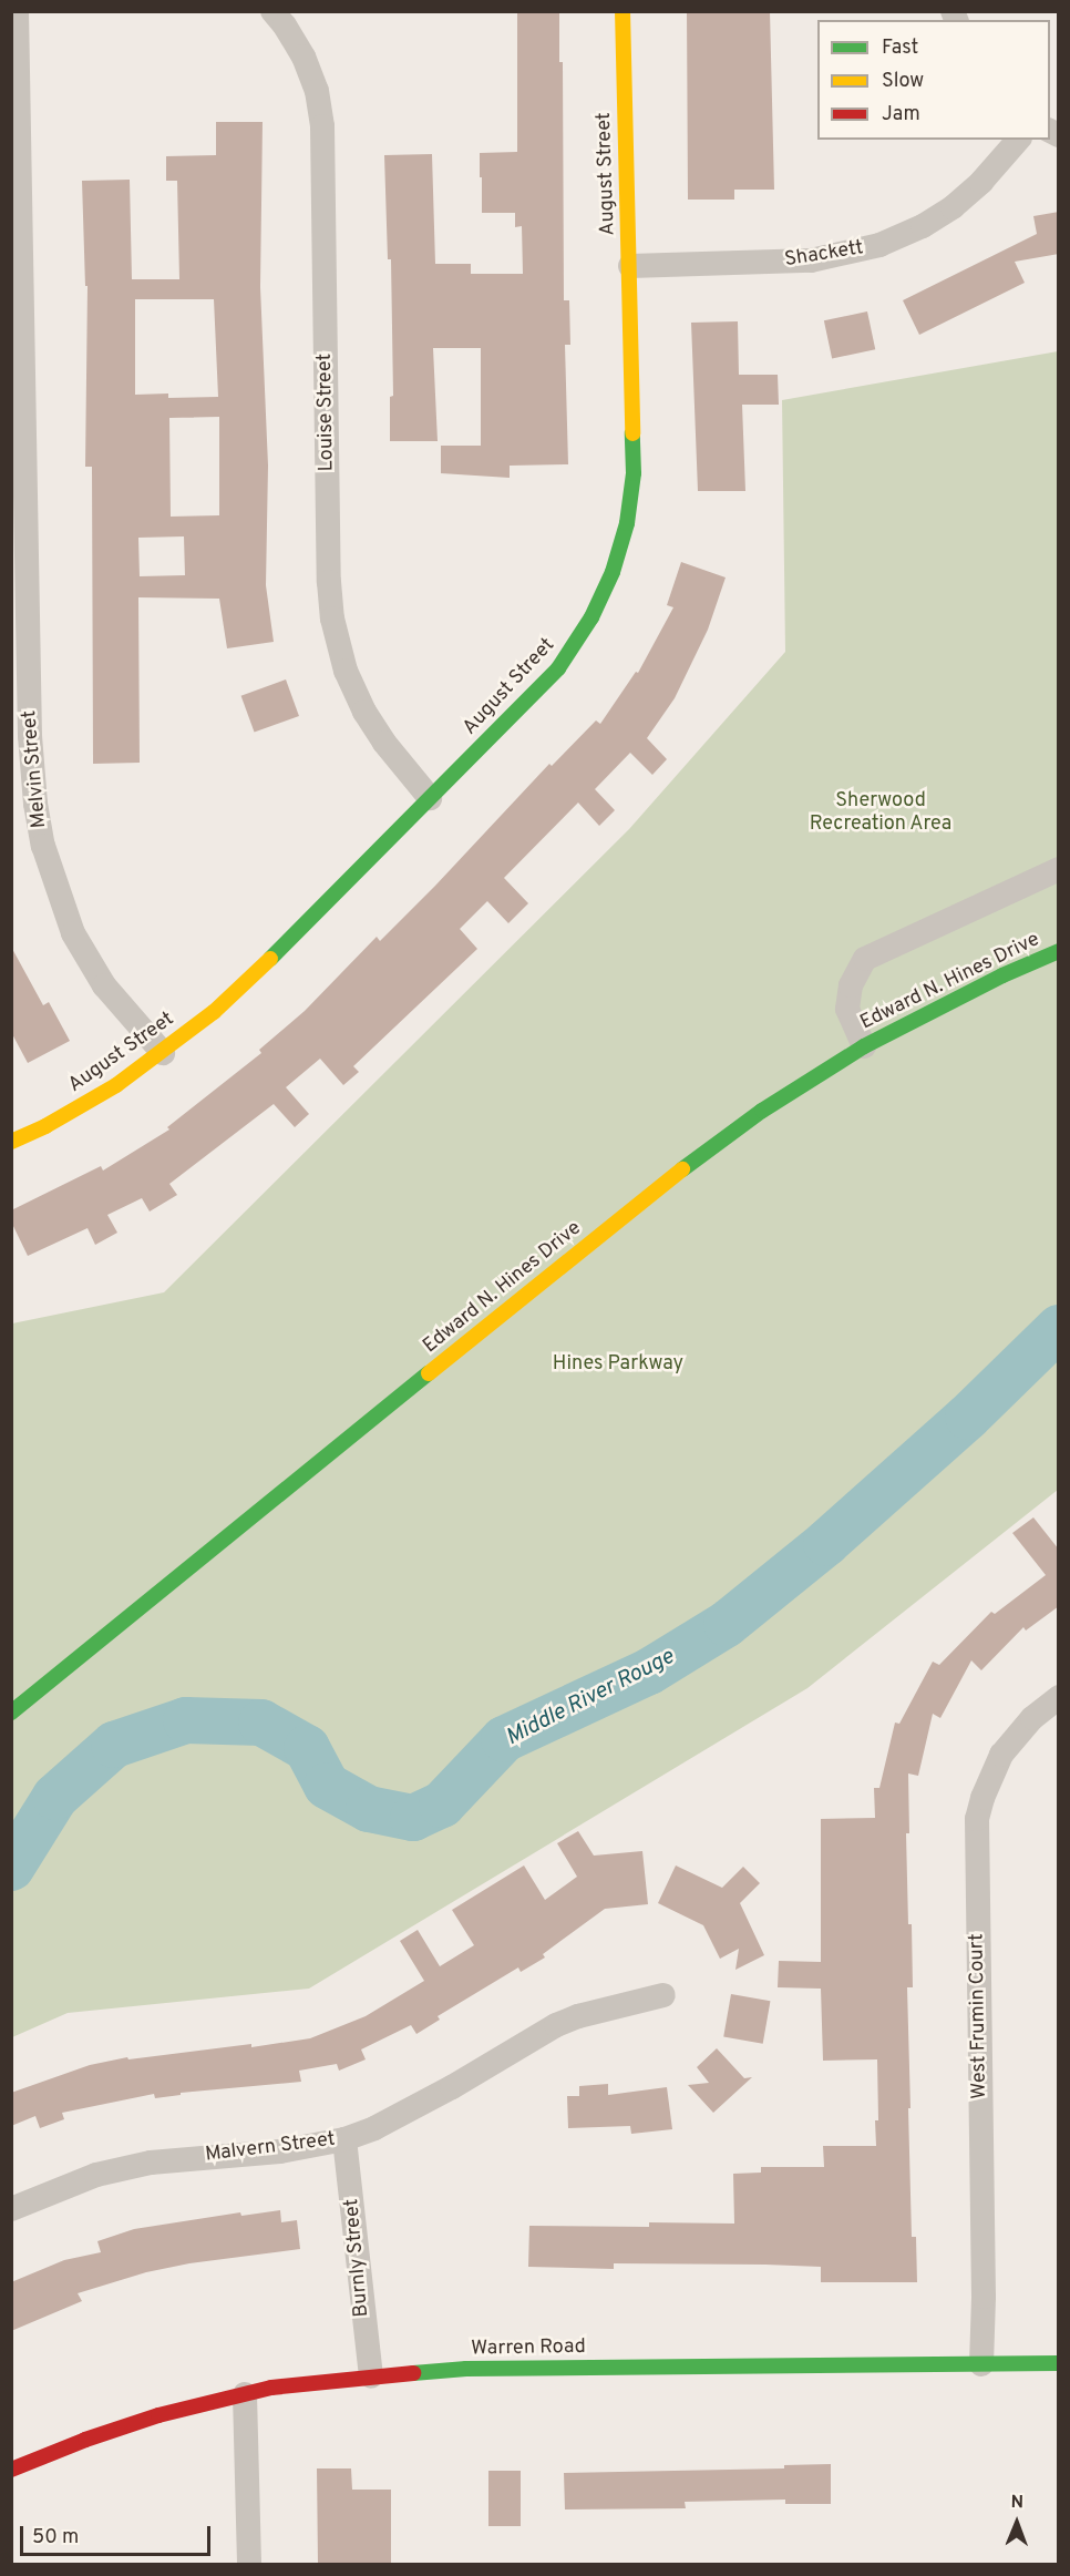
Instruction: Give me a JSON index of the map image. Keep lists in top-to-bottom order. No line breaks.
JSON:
{"streets":{"street":["August Street","Shackett","Louise Street","Melvin Street","Edward N. Hines Drive","West Frumin Court","Malvern Street","Burnly Street","Warren Road"]},"crossings":[["August Street","Shackett"],["August Street","Louise Street"],["August Street","Melvin Street"],["West Frumin Court","Warren Road"],["Malvern Street","Burnly Street"],["Burnly Street","Warren Road"]],"water":["Middle River Rouge"],"parks":["Sherwood Recreation Area","Hines Parkway"],"legend":["Fast","Slow","Jam"],"scale_bar":"50 m","north":"top"}
